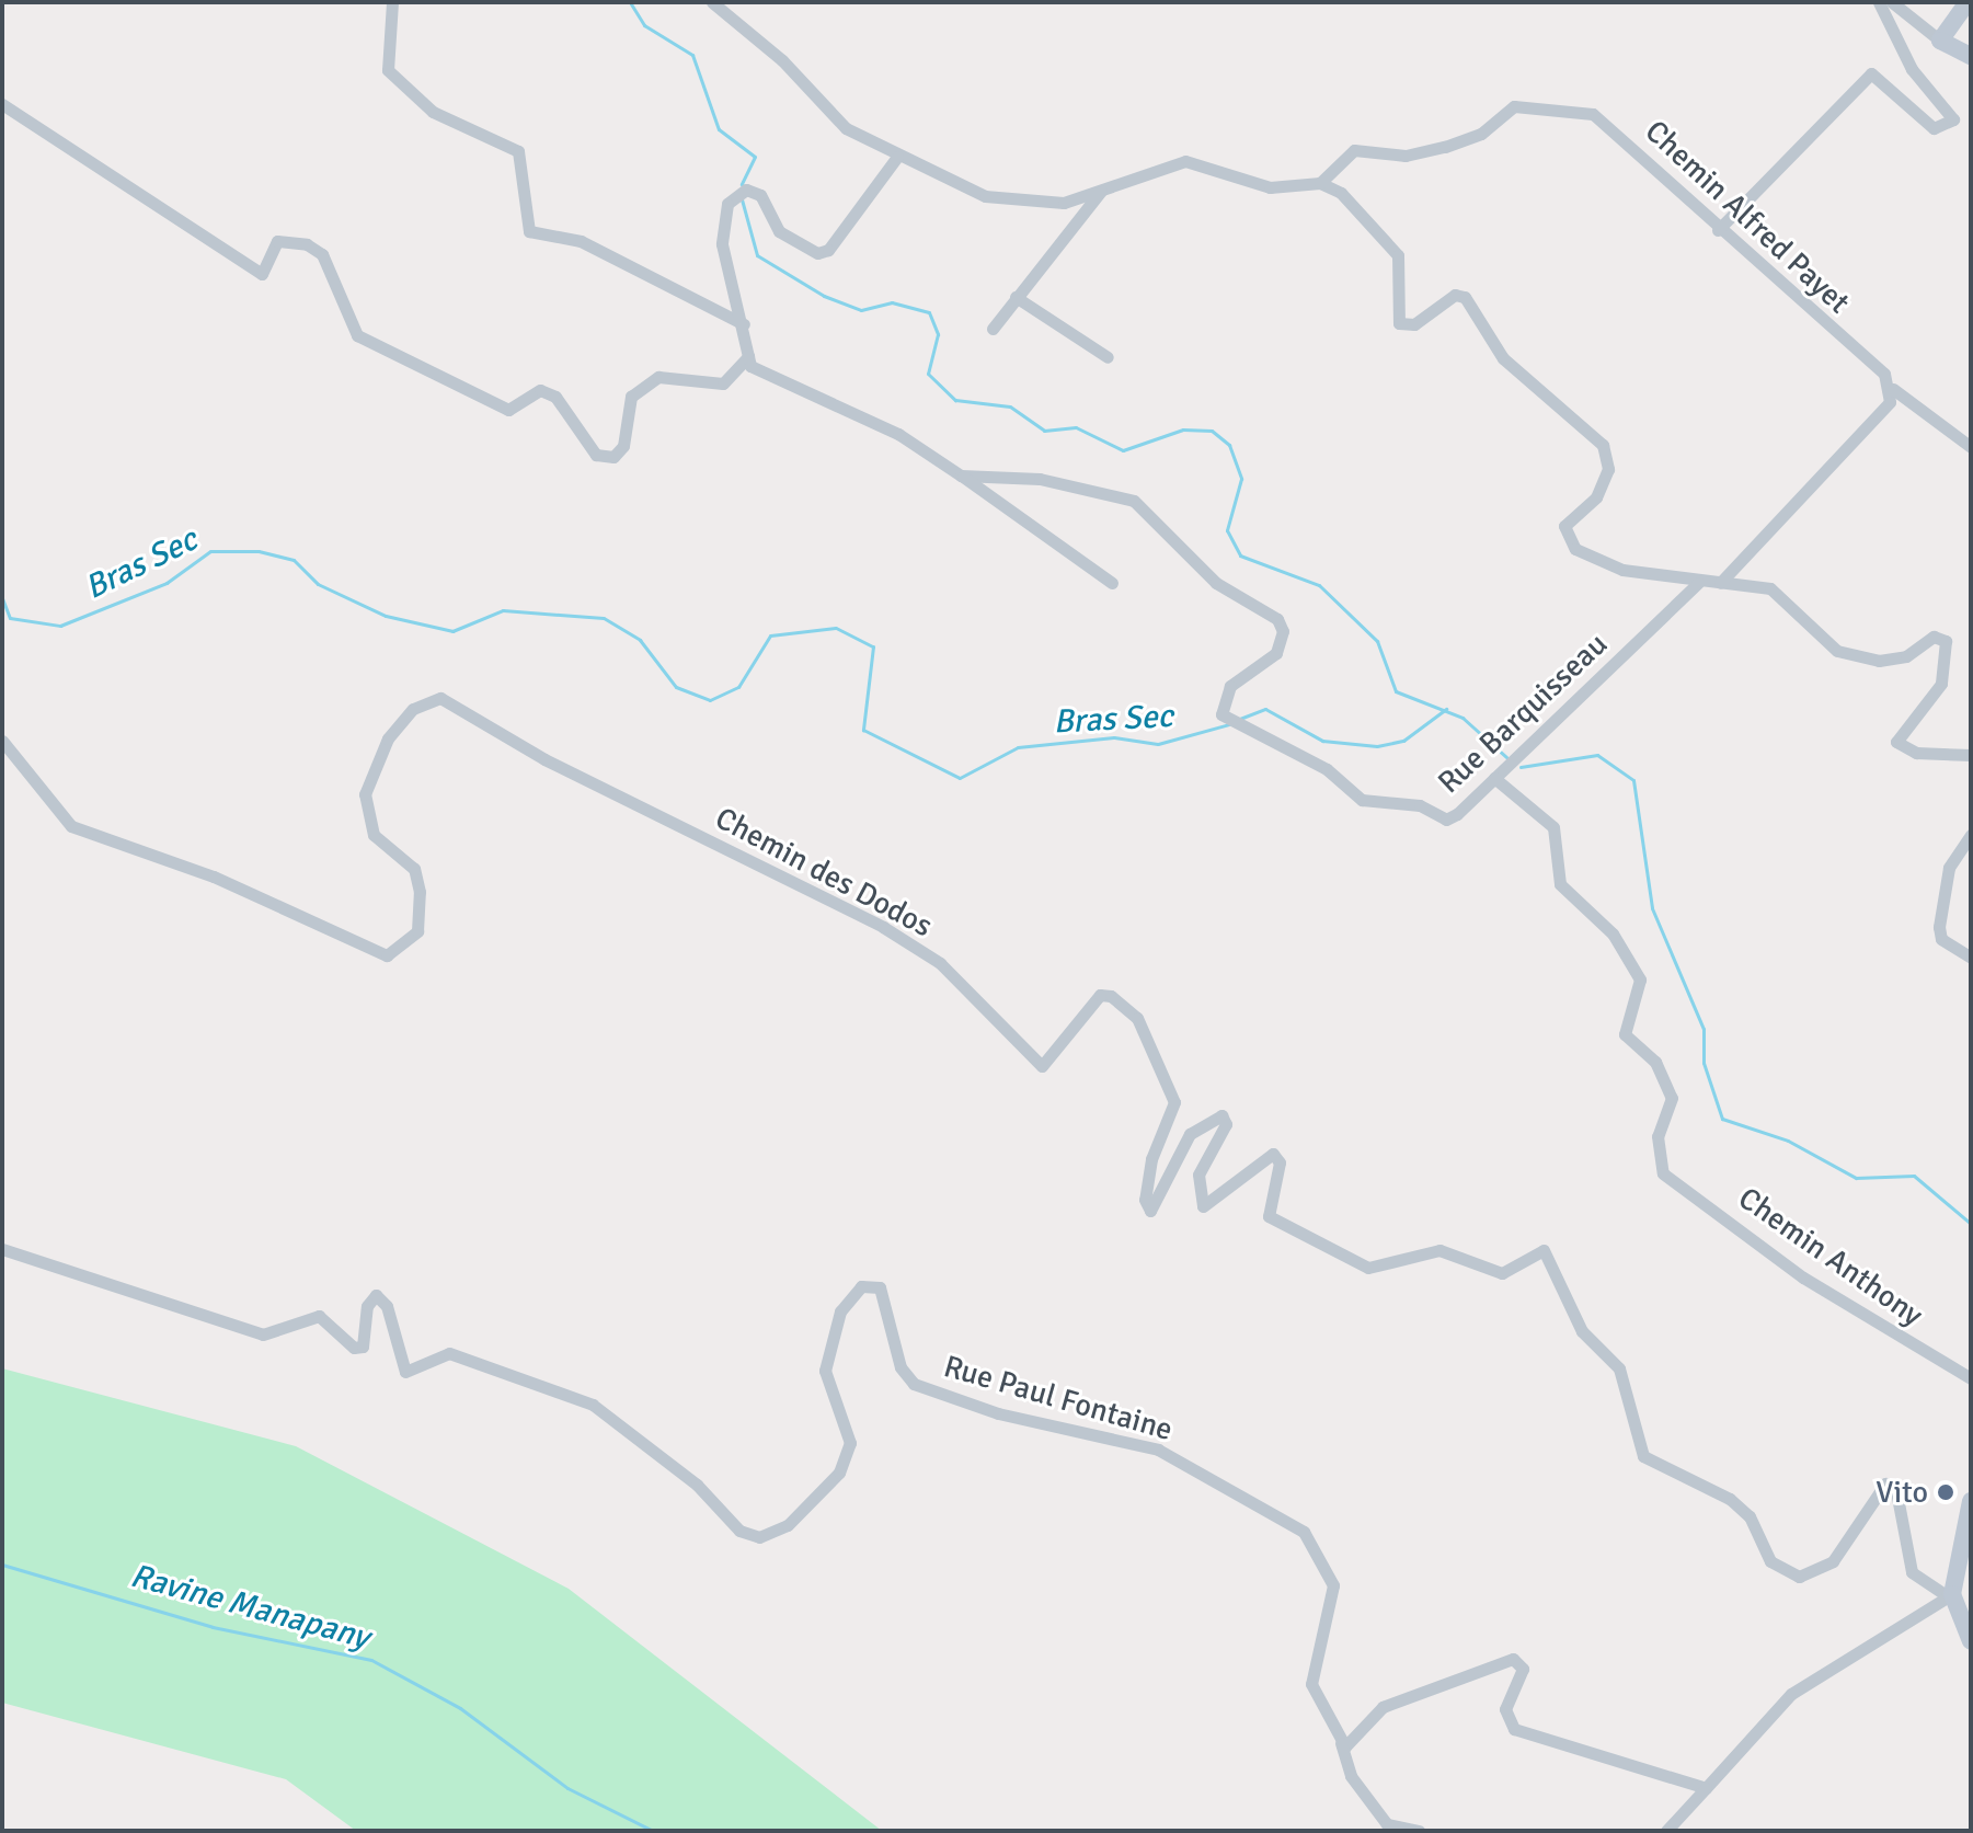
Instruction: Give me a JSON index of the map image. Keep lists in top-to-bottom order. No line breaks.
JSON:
{"streets":{"street":["Chemin Alfred Payet","Rue Barquisseau","Chemin des Dodos","Chemin Anthony","Rue Paul Fontaine"]},"crossings":[["Rue Barquisseau","Chemin Anthony"]],"water":["Bras Sec","Ravine Manapany"],"places":["Vito"]}
